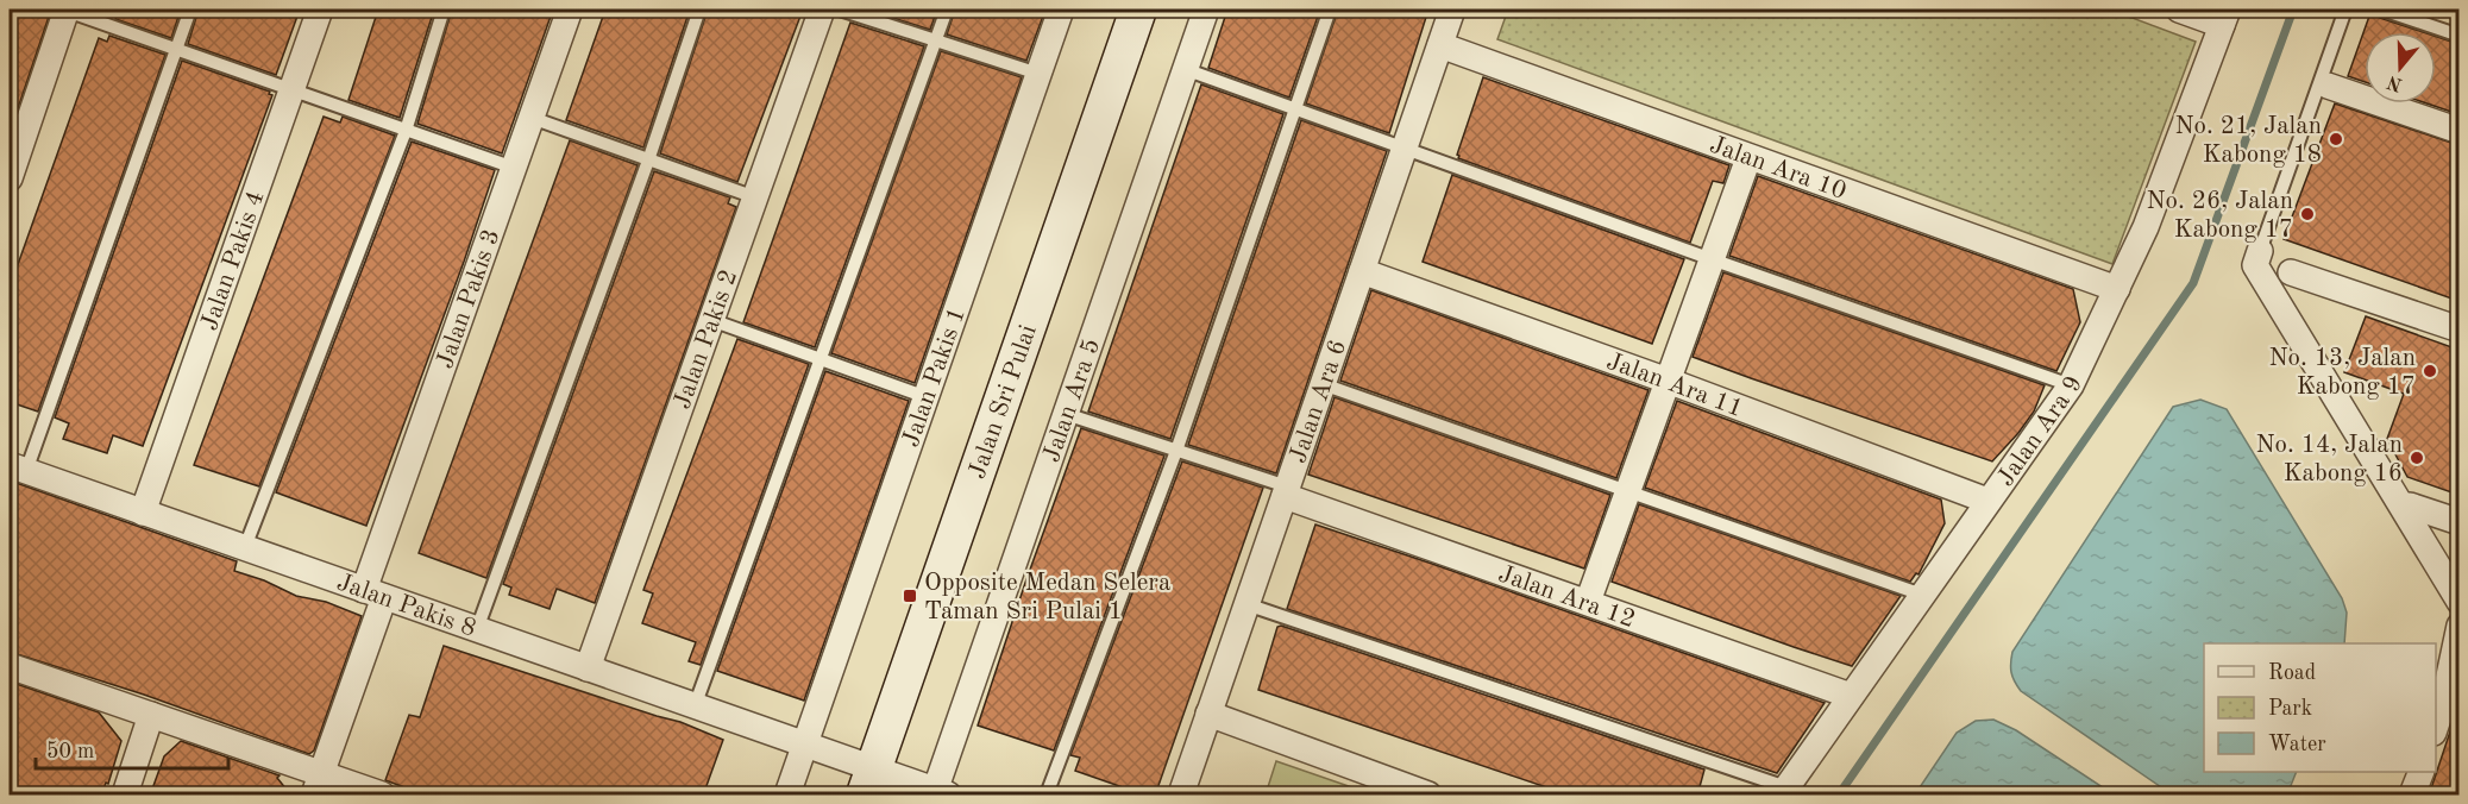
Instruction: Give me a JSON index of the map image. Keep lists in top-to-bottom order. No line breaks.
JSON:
{"streets":{"street":["Jalan Ara 10","Jalan Pakis 4","Jalan Pakis 3","Jalan Pakis 2","Jalan Pakis 1","Jalan Ara 11","Jalan Ara 5","Jalan Sri Pulai","Jalan Ara 6","Jalan Ara 9","Jalan Ara 12","Jalan Pakis 8"]},"crossings":[["Jalan Ara 10","Jalan Ara 6"],["Jalan Ara 10","Jalan Ara 9"],["Jalan Pakis 4","Jalan Pakis 8"],["Jalan Pakis 3","Jalan Pakis 8"],["Jalan Pakis 2","Jalan Pakis 8"],["Jalan Pakis 1","Jalan Pakis 8"],["Jalan Ara 11","Jalan Ara 6"],["Jalan Ara 11","Jalan Ara 9"],["Jalan Sri Pulai","Jalan Pakis 8"],["Jalan Ara 6","Jalan Ara 12"],["Jalan Ara 9","Jalan Ara 12"]],"places":{"other":["No. 21, Jalan Kabong 18","No. 26, Jalan Kabong 17","No. 13, Jalan Kabong 17","No. 14, Jalan Kabong 16"],"transit":["Opposite Medan Selera Taman Sri Pulai 1"]},"legend":["Road","Park","Water"],"scale_bar":"50 m","north":"bottom"}
